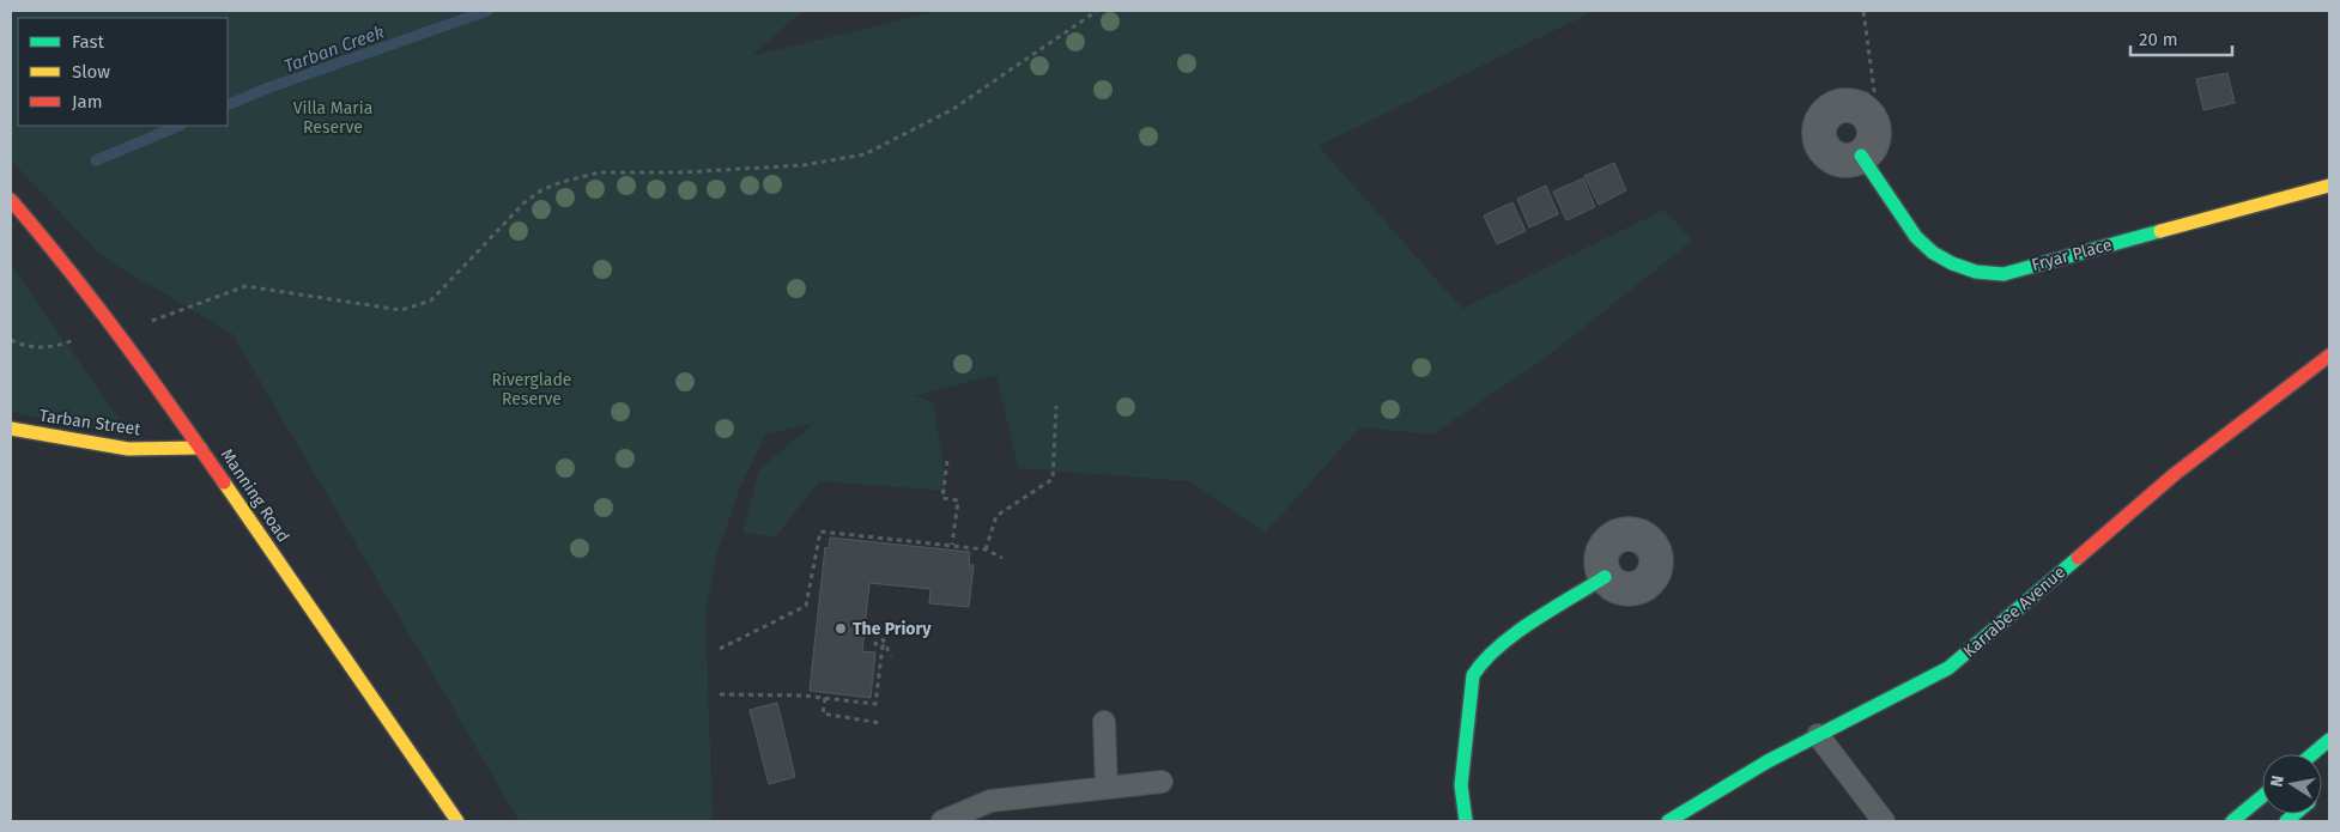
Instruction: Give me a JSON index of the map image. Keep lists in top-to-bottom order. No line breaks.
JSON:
{"streets":{"main road":["Fryar Place","Tarban Street","Manning Road","Karrabee Avenue"]},"crossings":[["Tarban Street","Manning Road"]],"water":["Tarban Creek"],"parks":["Villa Maria Reserve","Riverglade Reserve"],"places":["The Priory"],"legend":["Fast","Slow","Jam"],"scale_bar":"20 m","north":"left"}
